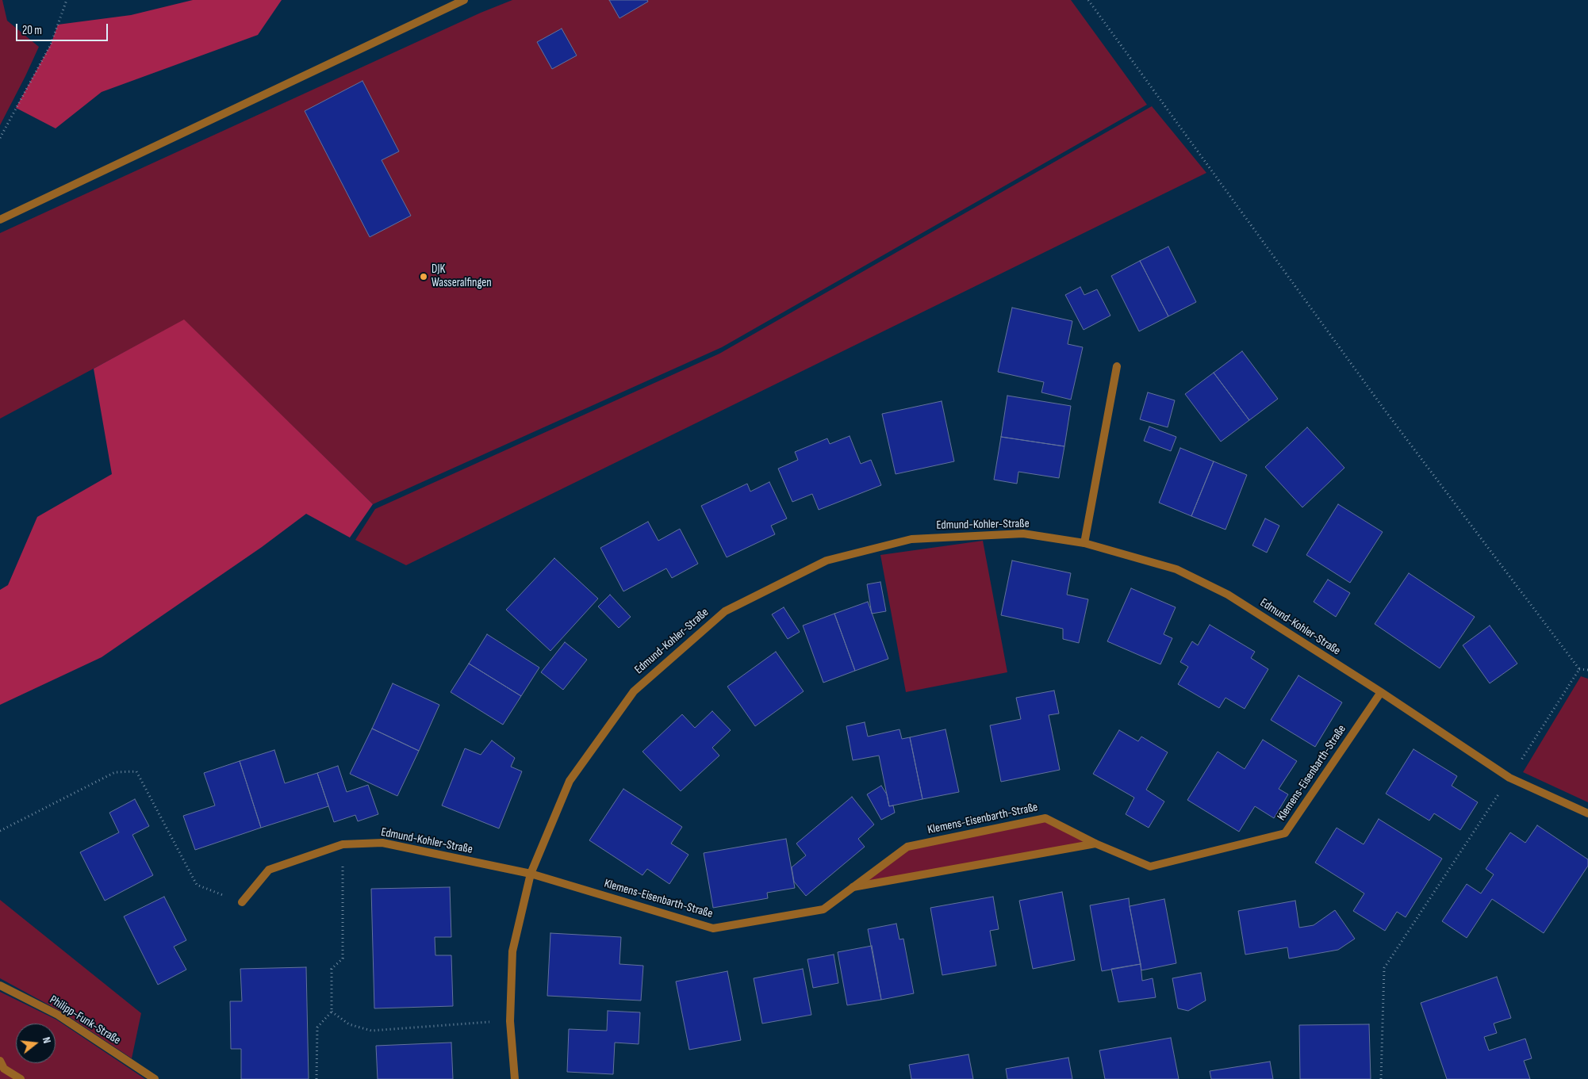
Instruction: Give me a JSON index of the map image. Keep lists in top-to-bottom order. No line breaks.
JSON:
{"streets":{"street":["Edmund-Kohler-Straße","Klemens-Eisenbarth-Straße","Philipp-Funk-Straße"]},"crossings":[["Edmund-Kohler-Straße","Klemens-Eisenbarth-Straße"]],"places":["DJK Wasseralfingen"],"scale_bar":"20 m","north":"right"}
